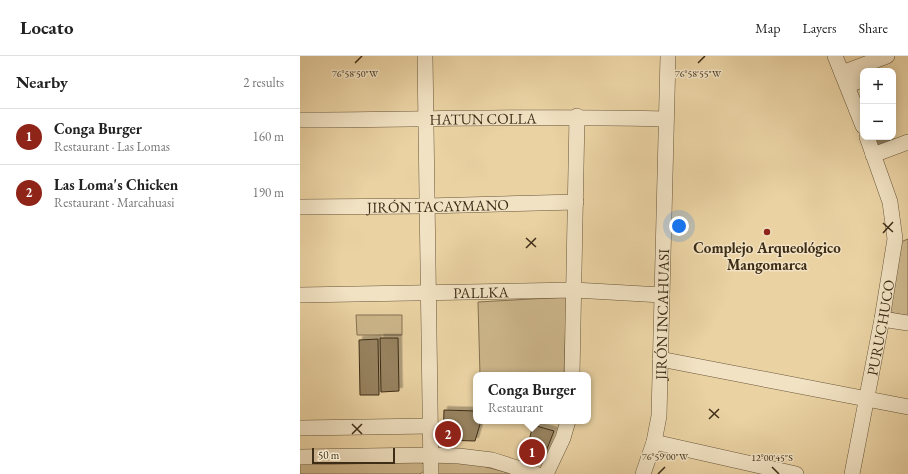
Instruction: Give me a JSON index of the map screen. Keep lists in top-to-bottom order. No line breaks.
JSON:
{"streets":{"street":["HATUN COLLA","JIRÓN TACAYMANO","PALLKA","JIRÓN INCAHUASI","PURUCHUCO"]},"crossings":[["HATUN COLLA","JIRÓN INCAHUASI"],["PALLKA","JIRÓN INCAHUASI"]],"places":["Complejo Arqueológico Mangomarca"],"scale_bar":"50 m","page":{"header":"Locato","nav":["Map","Layers","Share"],"heading":["Nearby","2 results"],"map_buttons":["+","−"],"list":[{"mark":"1","name":"Conga Burger","note":"Restaurant · Las Lomas","value":"160 m"},{"mark":"2","name":"Las Loma's Chicken","note":"Restaurant · Marcahuasi","value":"190 m"}],"popup":["Conga Burger","Restaurant"],"pins":["2","1"],"scale":"50 m"},"coordinates":["76°58'55\"W","76°58'50\"W","76°59'00\"W","12°00'45\"S"]}
